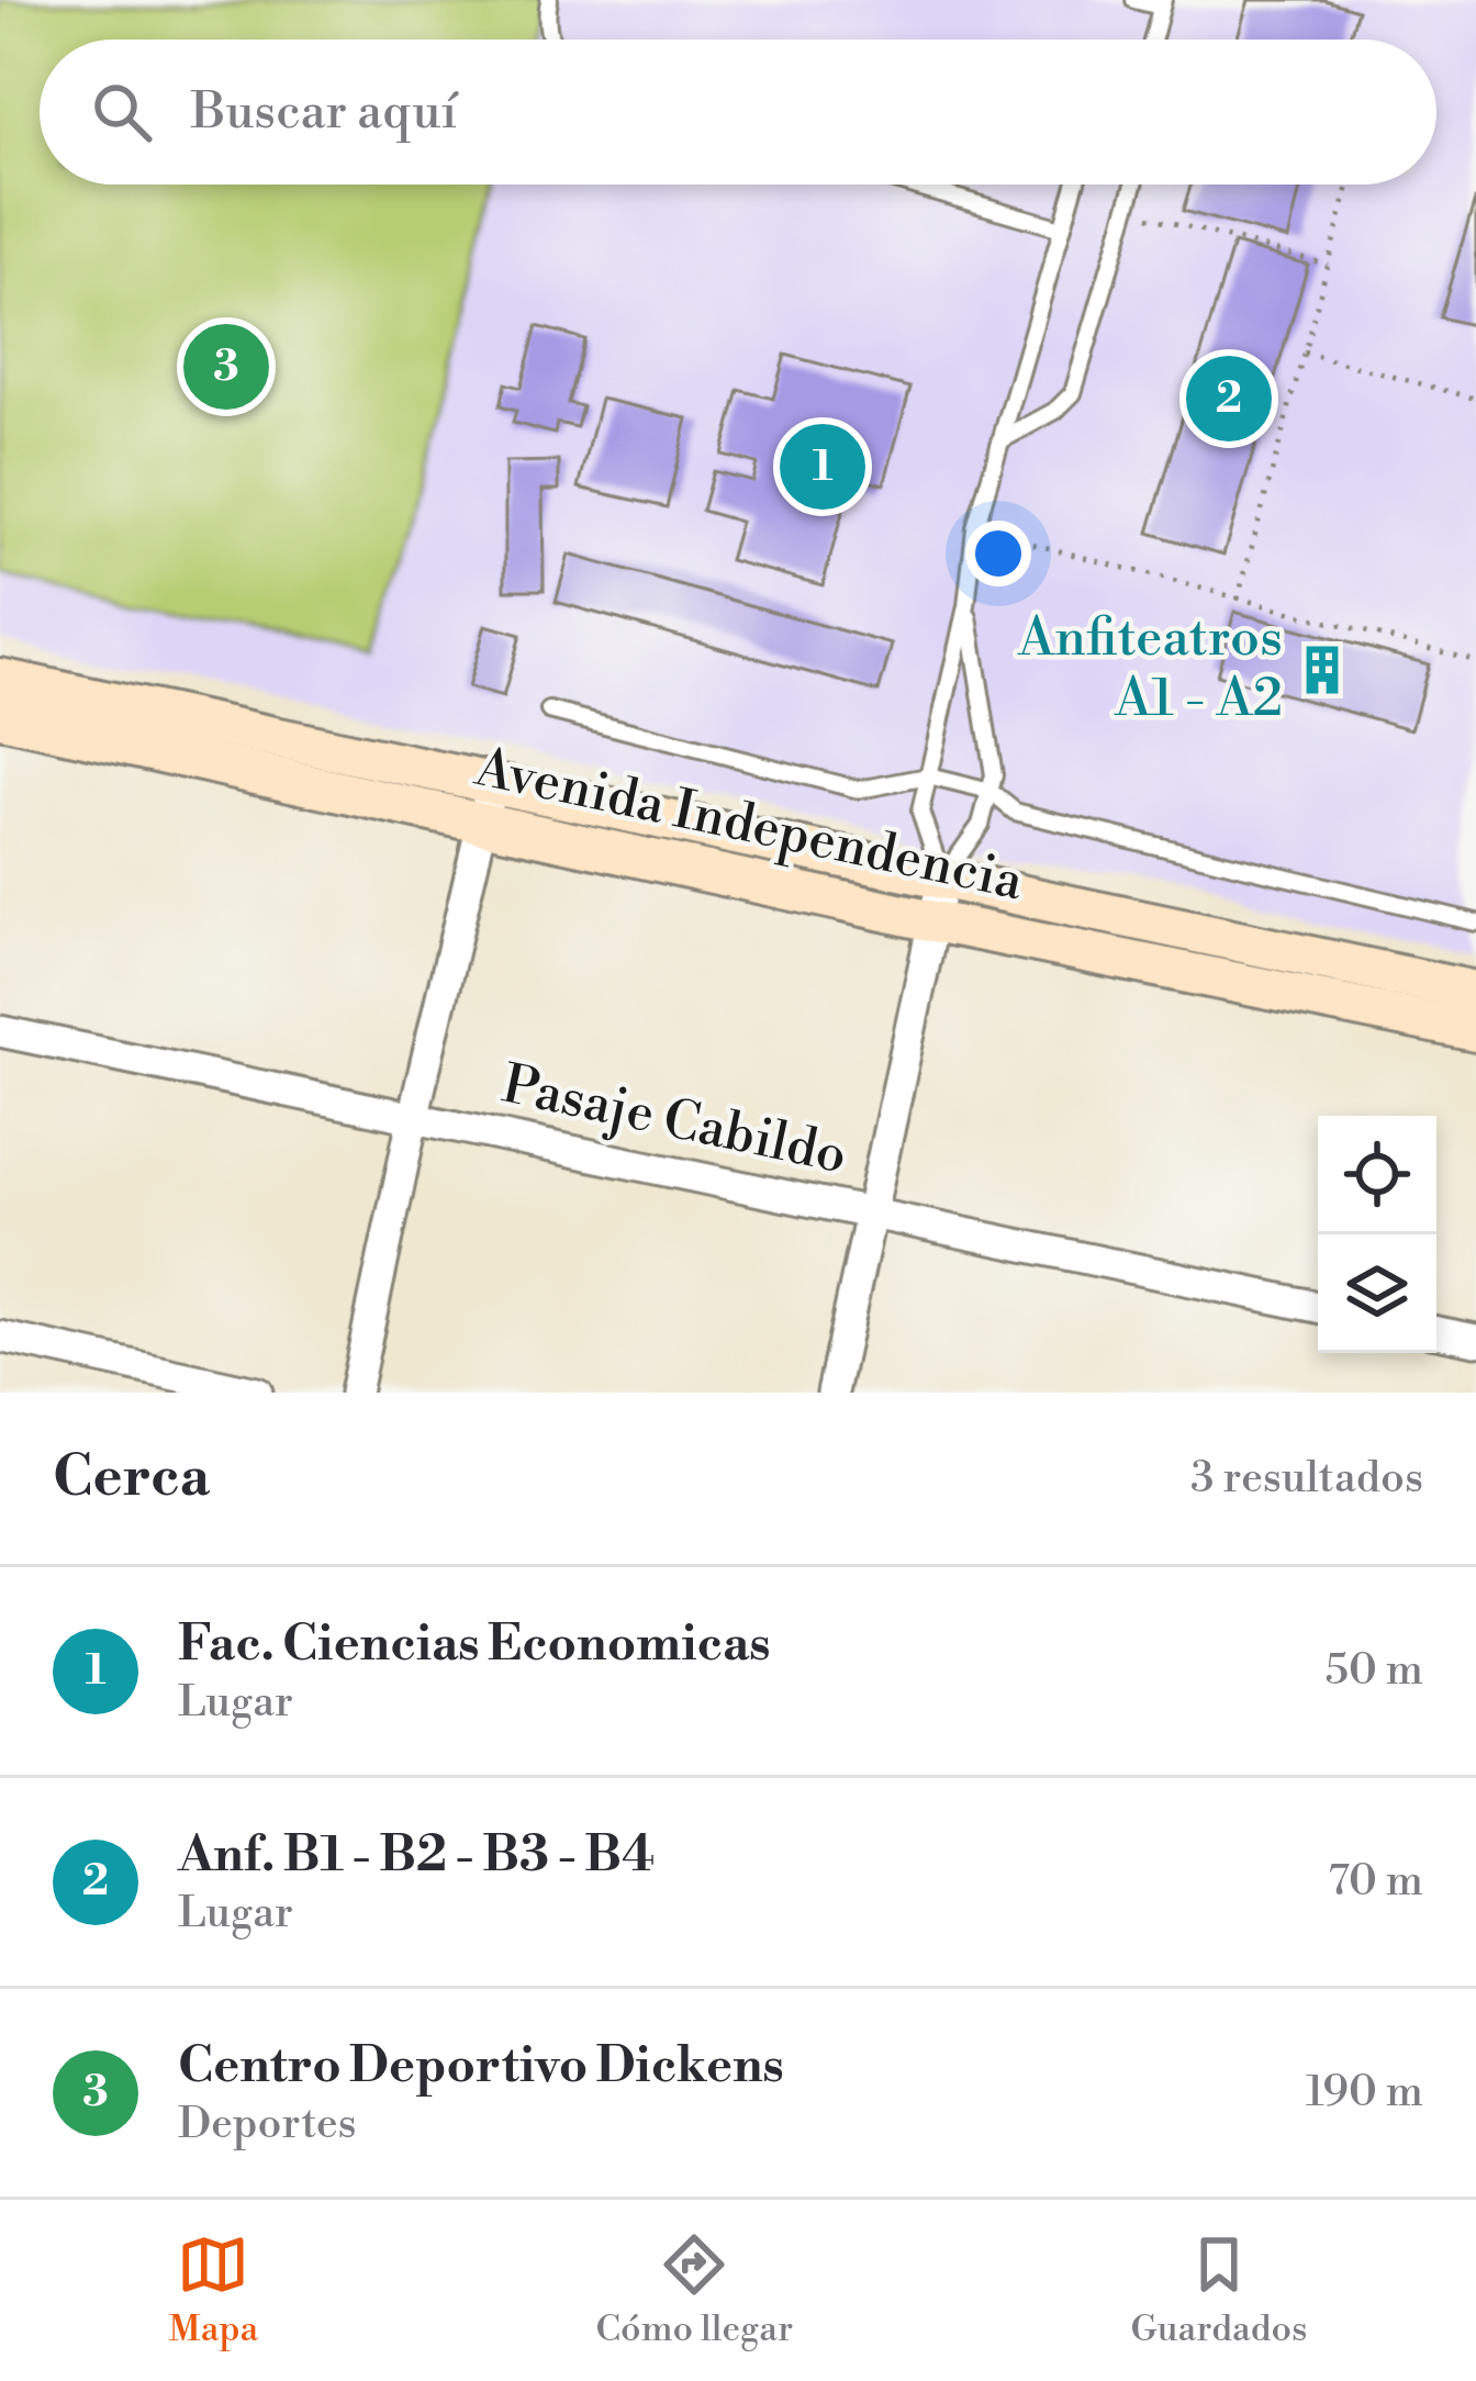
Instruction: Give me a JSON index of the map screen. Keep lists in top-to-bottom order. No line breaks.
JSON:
{"streets":{"main road":["Avenida Independencia"],"street":["Pasaje Cabildo"]},"places":{"building":["Anfiteatros A1 - A2"]},"page":{"search":"Buscar aquí","pins":["3","2","1"],"heading":["Cerca","3 resultados"],"list":[{"mark":"1","name":"Fac. Ciencias Economicas","note":"Lugar","value":"50 m"},{"mark":"2","name":"Anf. B1 - B2 - B3 - B4","note":"Lugar","value":"70 m"},{"mark":"3","name":"Centro Deportivo Dickens","note":"Deportes","value":"190 m"}],"nav":["Mapa","Cómo llegar","Guardados"]}}
